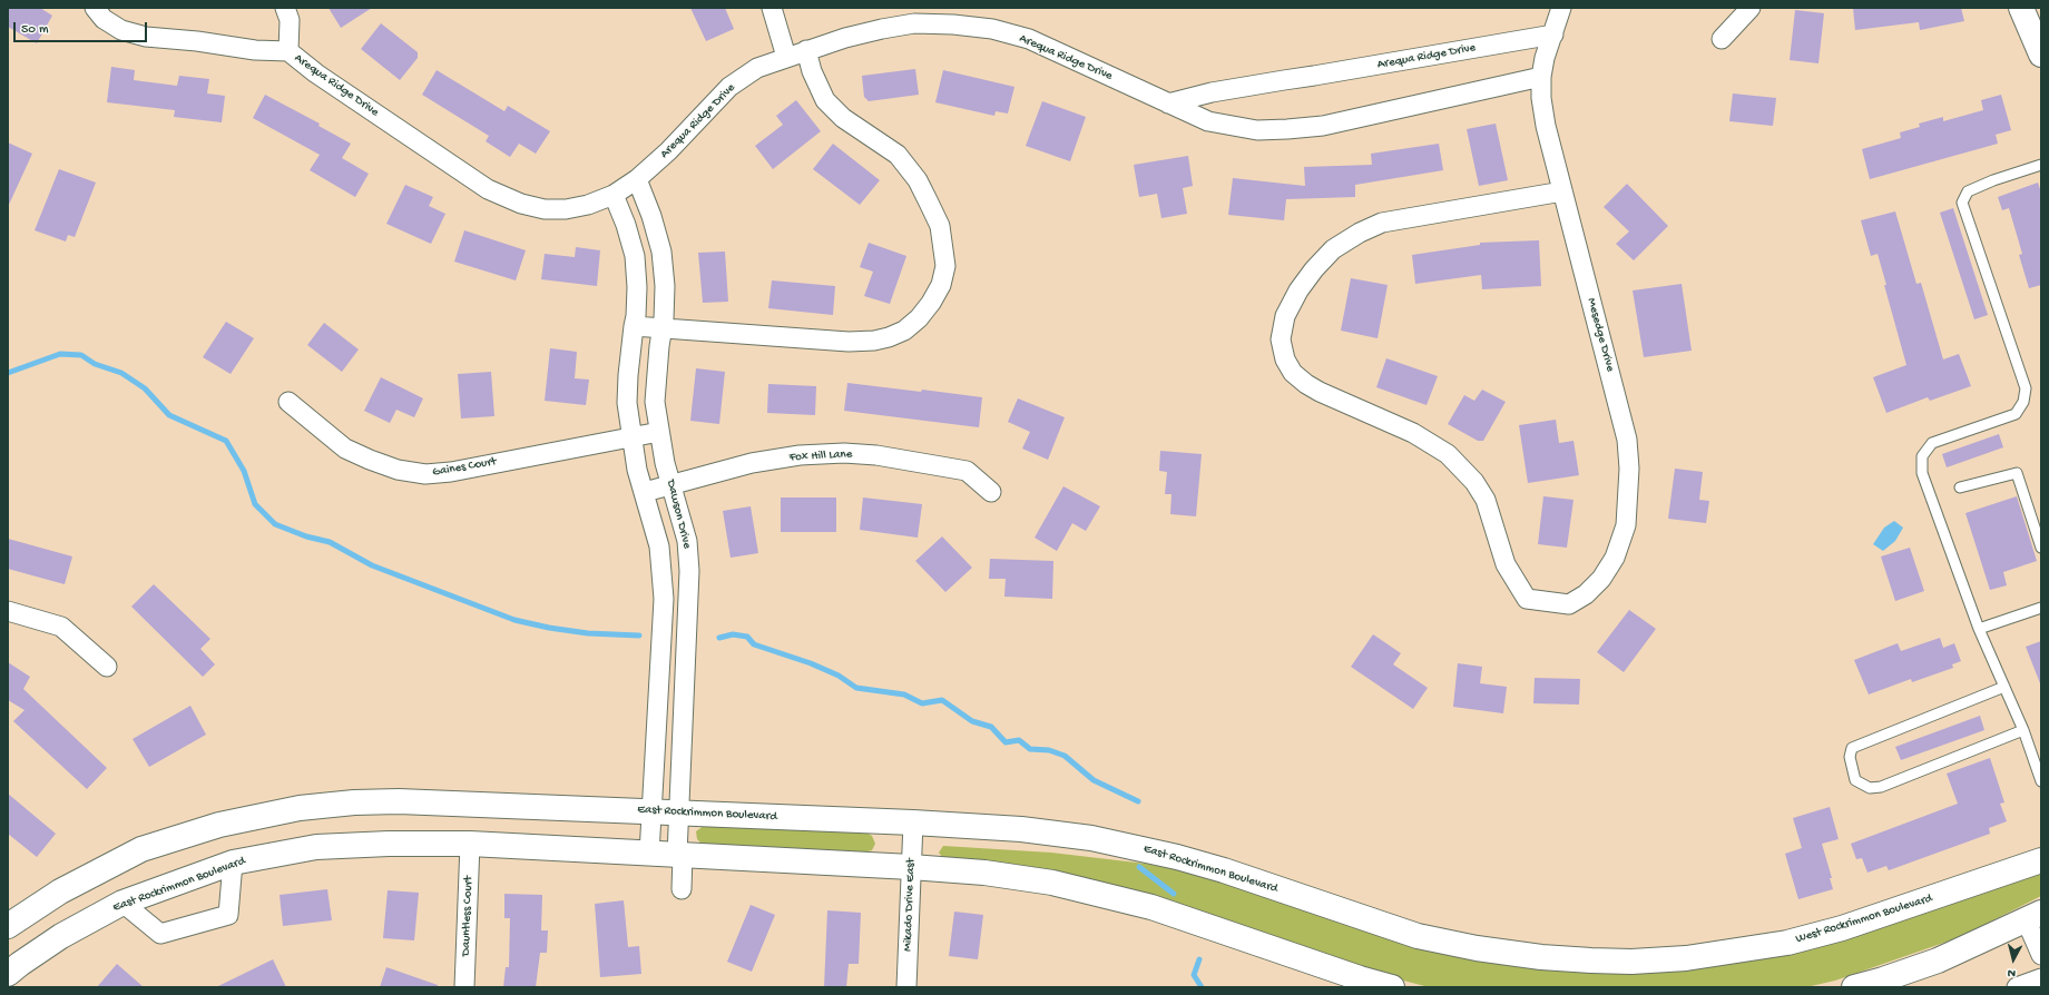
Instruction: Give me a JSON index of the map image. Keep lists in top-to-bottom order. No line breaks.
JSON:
{"streets":{"main road":["East Rockrimmon Boulevard","West Rockrimmon Boulevard"],"street":["Arequa Ridge Drive","Mesedge Drive","Fox Hill Lane","Gaines Court","Dawson Drive","Mikado Drive East","Dauntless Court"]},"crossings":[["Arequa Ridge Drive","Mesedge Drive"],["Arequa Ridge Drive","Dawson Drive"],["Fox Hill Lane","Dawson Drive"],["Gaines Court","Dawson Drive"],["Dawson Drive","East Rockrimmon Boulevard"],["East Rockrimmon Boulevard","Mikado Drive East"],["East Rockrimmon Boulevard","Dauntless Court"],["East Rockrimmon Boulevard","West Rockrimmon Boulevard"]],"scale_bar":"50 m","north":"bottom"}
